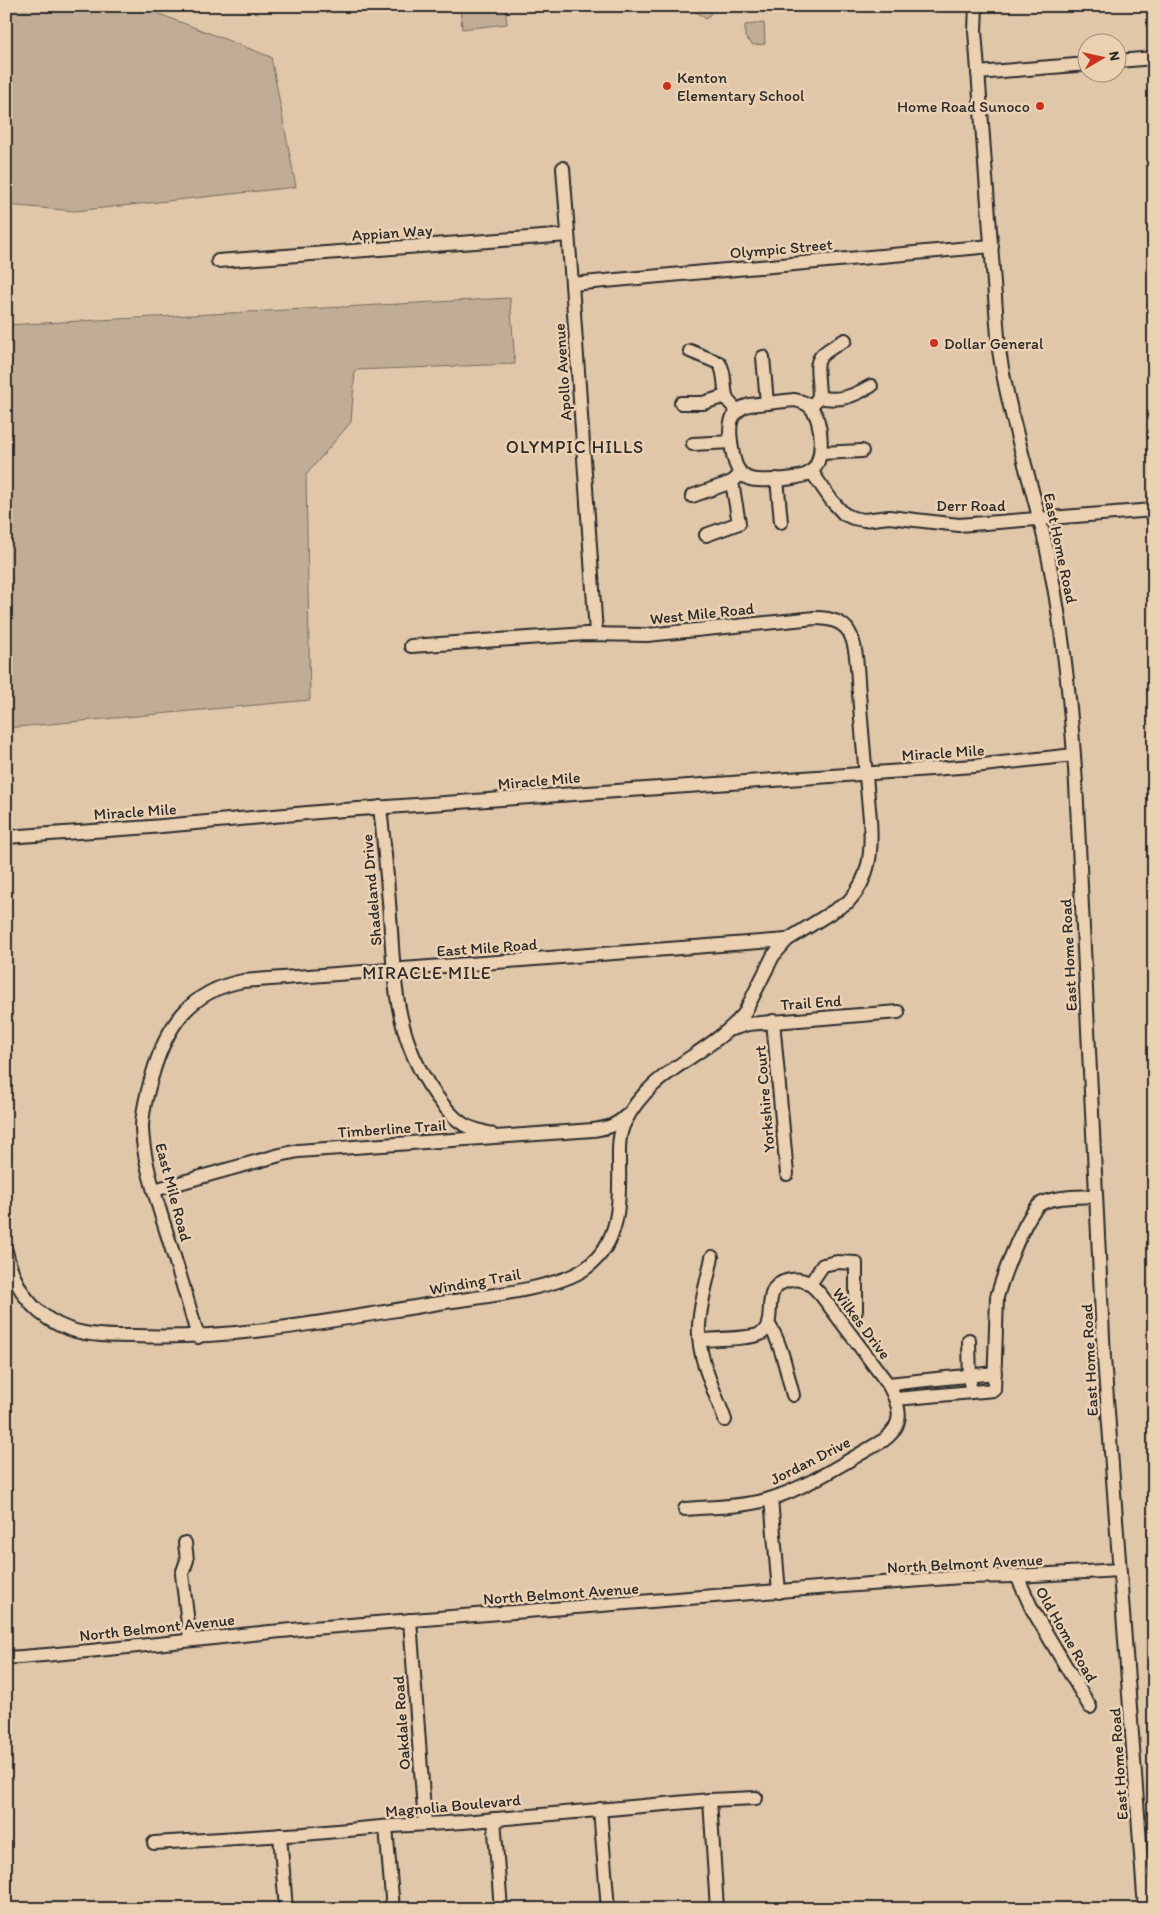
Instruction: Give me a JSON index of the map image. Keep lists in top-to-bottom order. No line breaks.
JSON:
{"streets":{"street":["Appian Way","Olympic Street","Apollo Avenue","Derr Road","East Home Road","West Mile Road","Miracle Mile","Shadeland Drive","East Mile Road","Trail End","Yorkshire Court","Timberline Trail","Winding Trail","Wilkes Drive","Jordan Drive","North Belmont Avenue","Old Home Road","Oakdale Road","Magnolia Boulevard"]},"crossings":[["Appian Way","Apollo Avenue"],["Olympic Street","Apollo Avenue"],["Olympic Street","East Home Road"],["Apollo Avenue","West Mile Road"],["Derr Road","East Home Road"],["East Home Road","Miracle Mile"],["East Home Road","North Belmont Avenue"],["West Mile Road","Miracle Mile"],["West Mile Road","East Mile Road"],["Miracle Mile","Shadeland Drive"],["Miracle Mile","East Mile Road"],["Shadeland Drive","East Mile Road"],["Shadeland Drive","Timberline Trail"],["East Mile Road","Timberline Trail"],["East Mile Road","Winding Trail"],["Trail End","Yorkshire Court"],["Trail End","Winding Trail"],["Timberline Trail","Winding Trail"],["Wilkes Drive","Jordan Drive"],["North Belmont Avenue","Old Home Road"],["North Belmont Avenue","Oakdale Road"],["Oakdale Road","Magnolia Boulevard"]],"districts":["OLYMPIC HILLS","MIRACLE MILE"],"places":["Kenton Elementary School","Home Road Sunoco","Dollar General"],"north":"right"}
